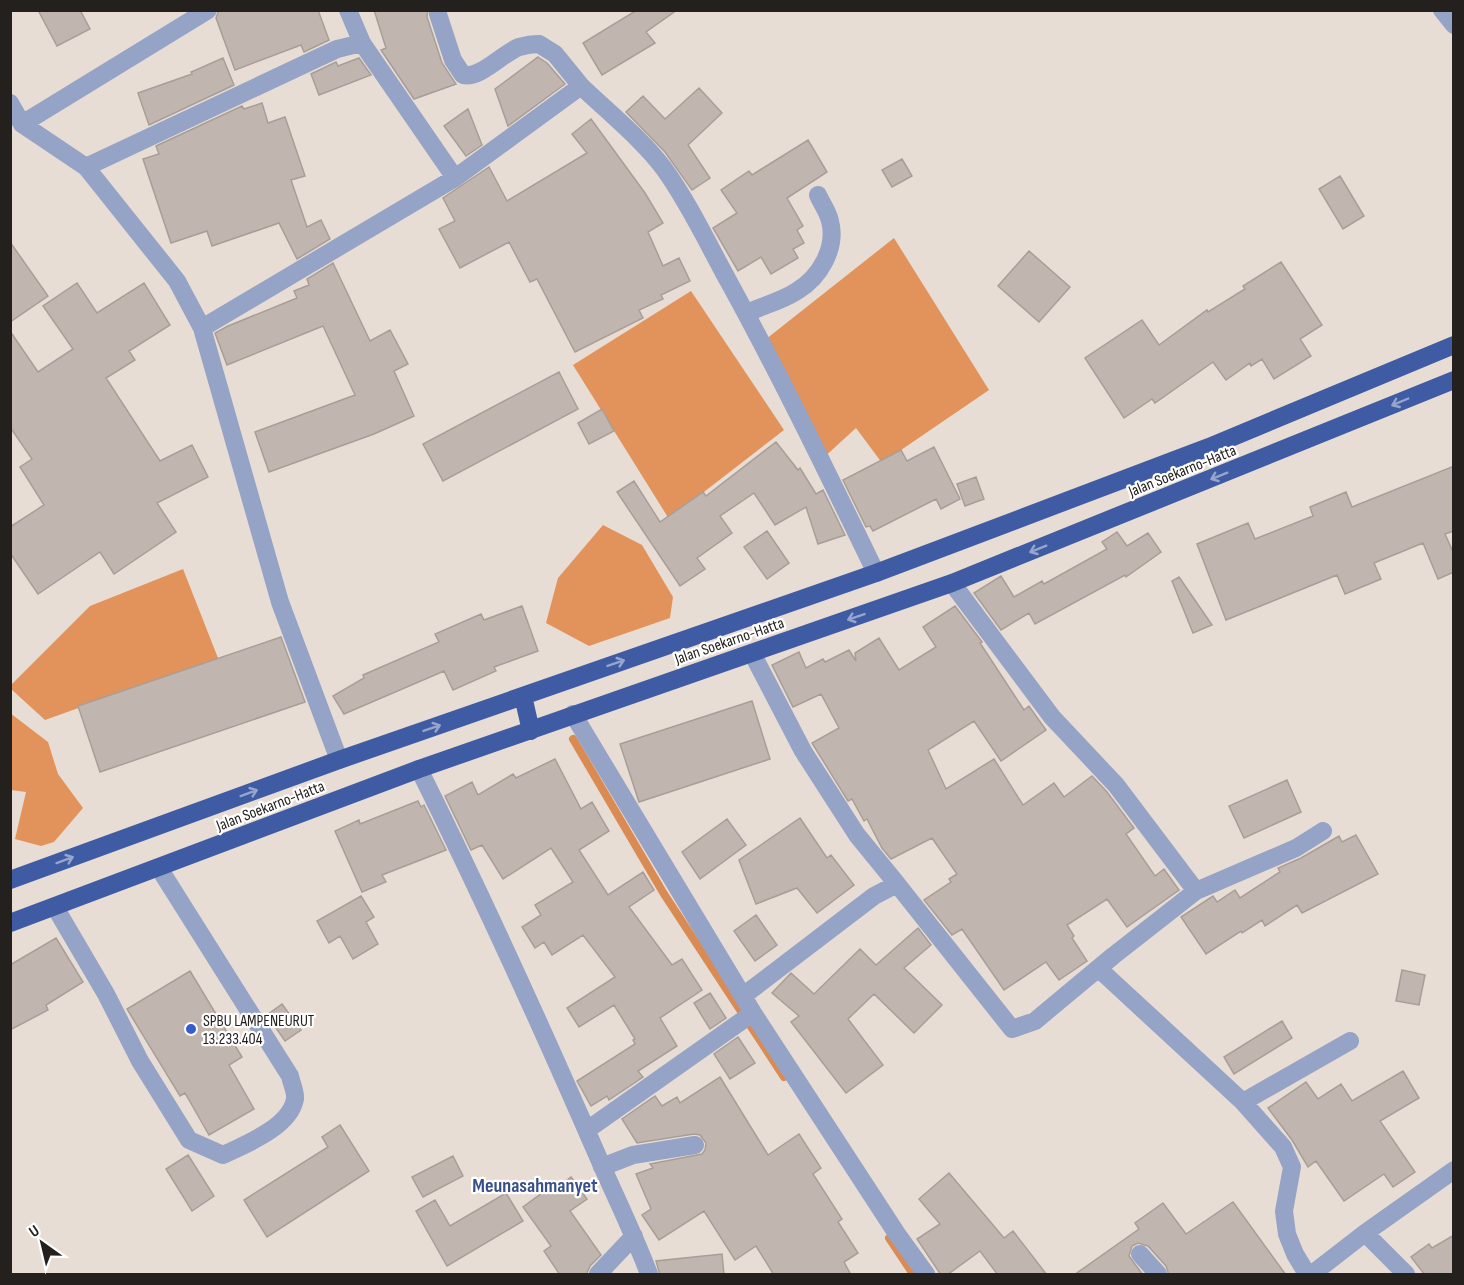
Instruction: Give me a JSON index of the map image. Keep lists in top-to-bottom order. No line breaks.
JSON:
{"streets":{"highway":["Jalan Soekarno-Hatta"]},"districts":["Meunasahmanyet"],"places":["SPBU LAMPENEURUT 13.233.404"],"north":"top left"}
